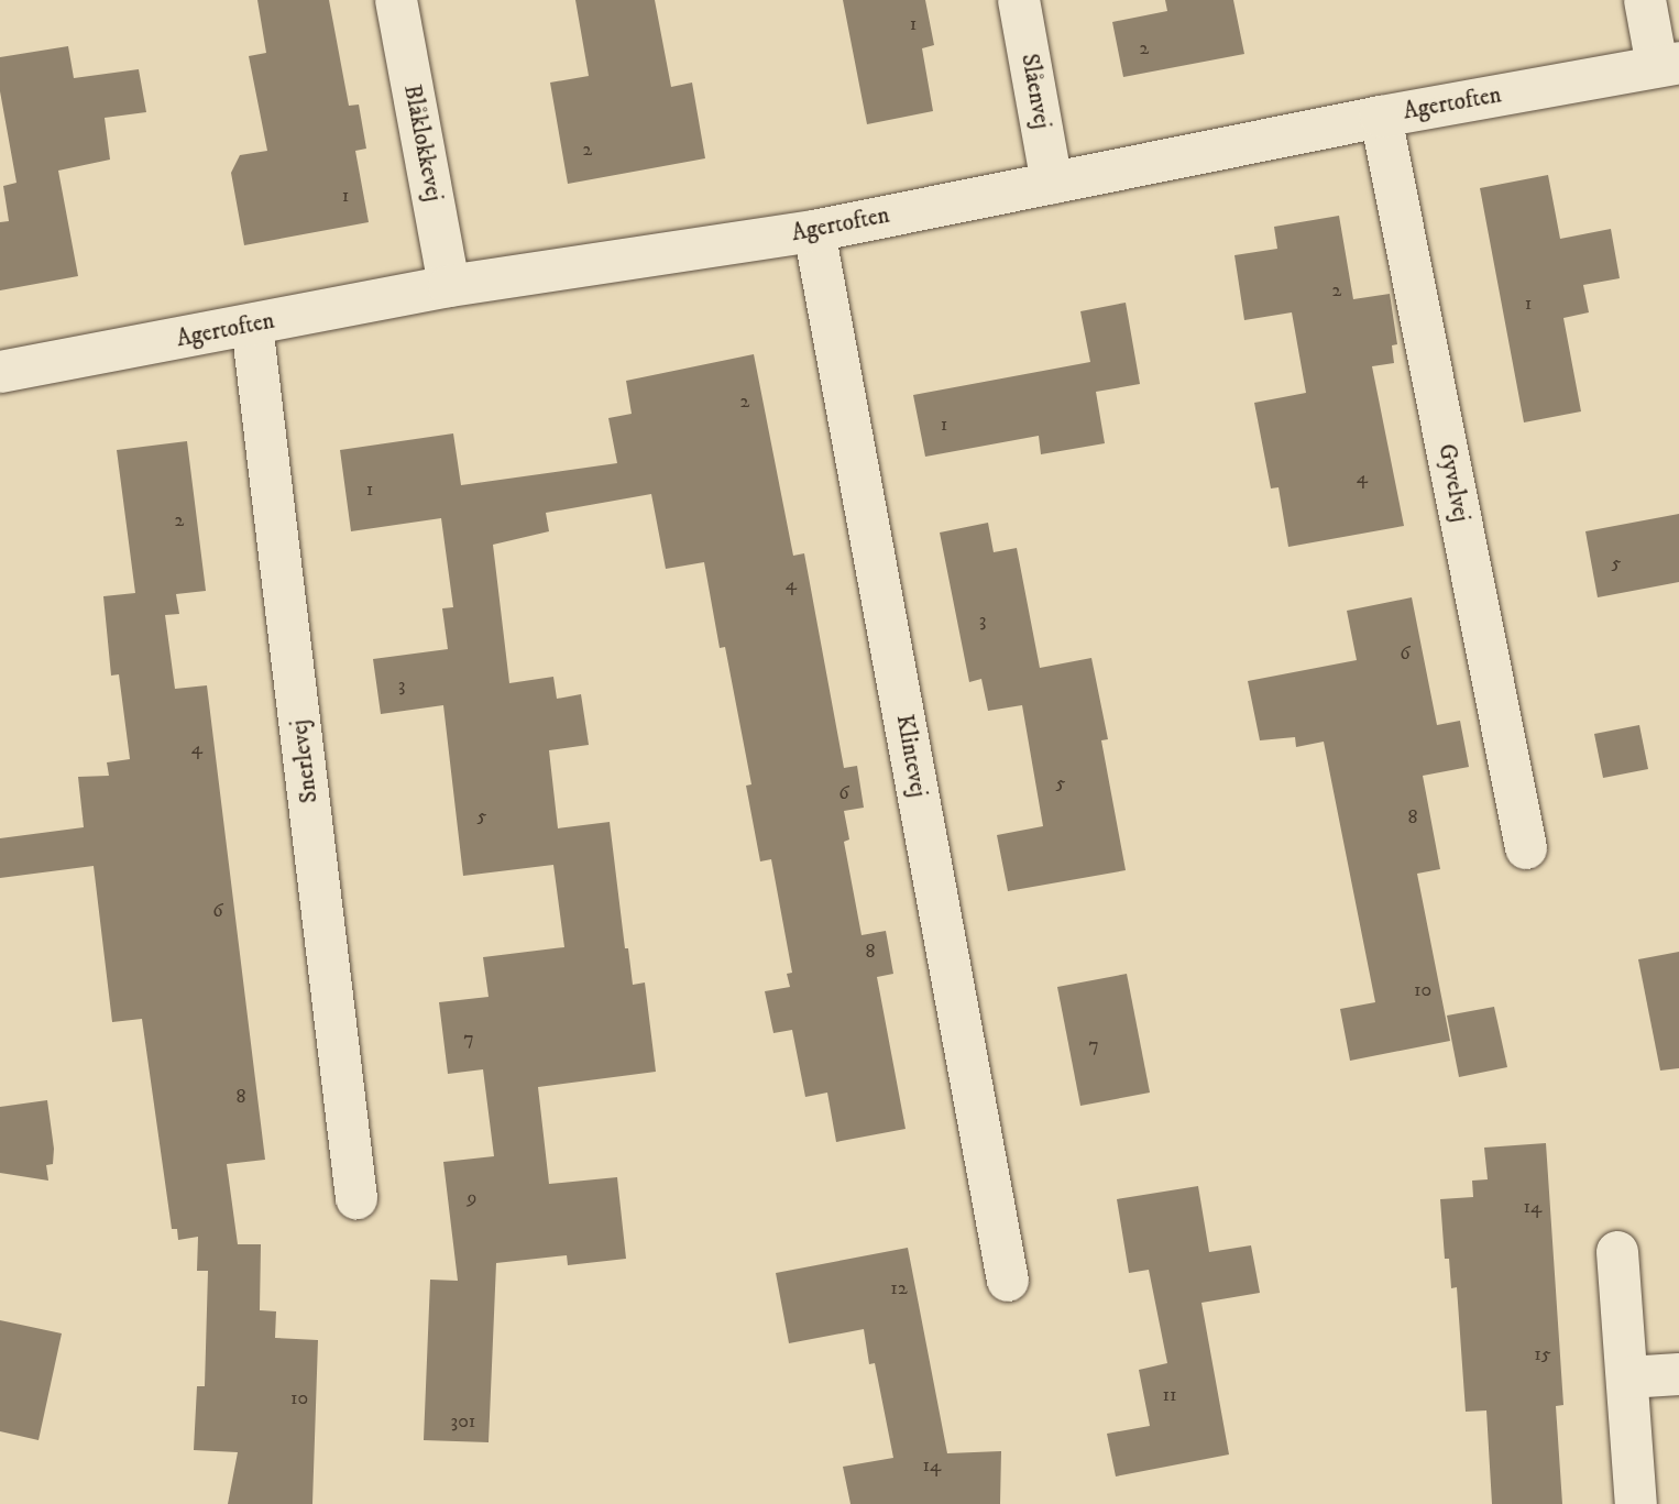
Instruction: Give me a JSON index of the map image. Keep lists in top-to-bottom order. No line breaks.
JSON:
{"streets":{"street":["Slåenvej","Agertoften","Blåklokkevej","Gyvelvej","Klintevej","Snerlevej"]},"crossings":[["Slåenvej","Agertoften"],["Agertoften","Blåklokkevej"],["Agertoften","Gyvelvej"],["Agertoften","Klintevej"],["Agertoften","Snerlevej"]],"house_numbers":["1","2","2","1","2","1","2","1","4","1","2","5","4","3","6","3","4","5","6","5","8","6","8","10","7","7","8","9","14","12","15","11","10","301","14"]}
